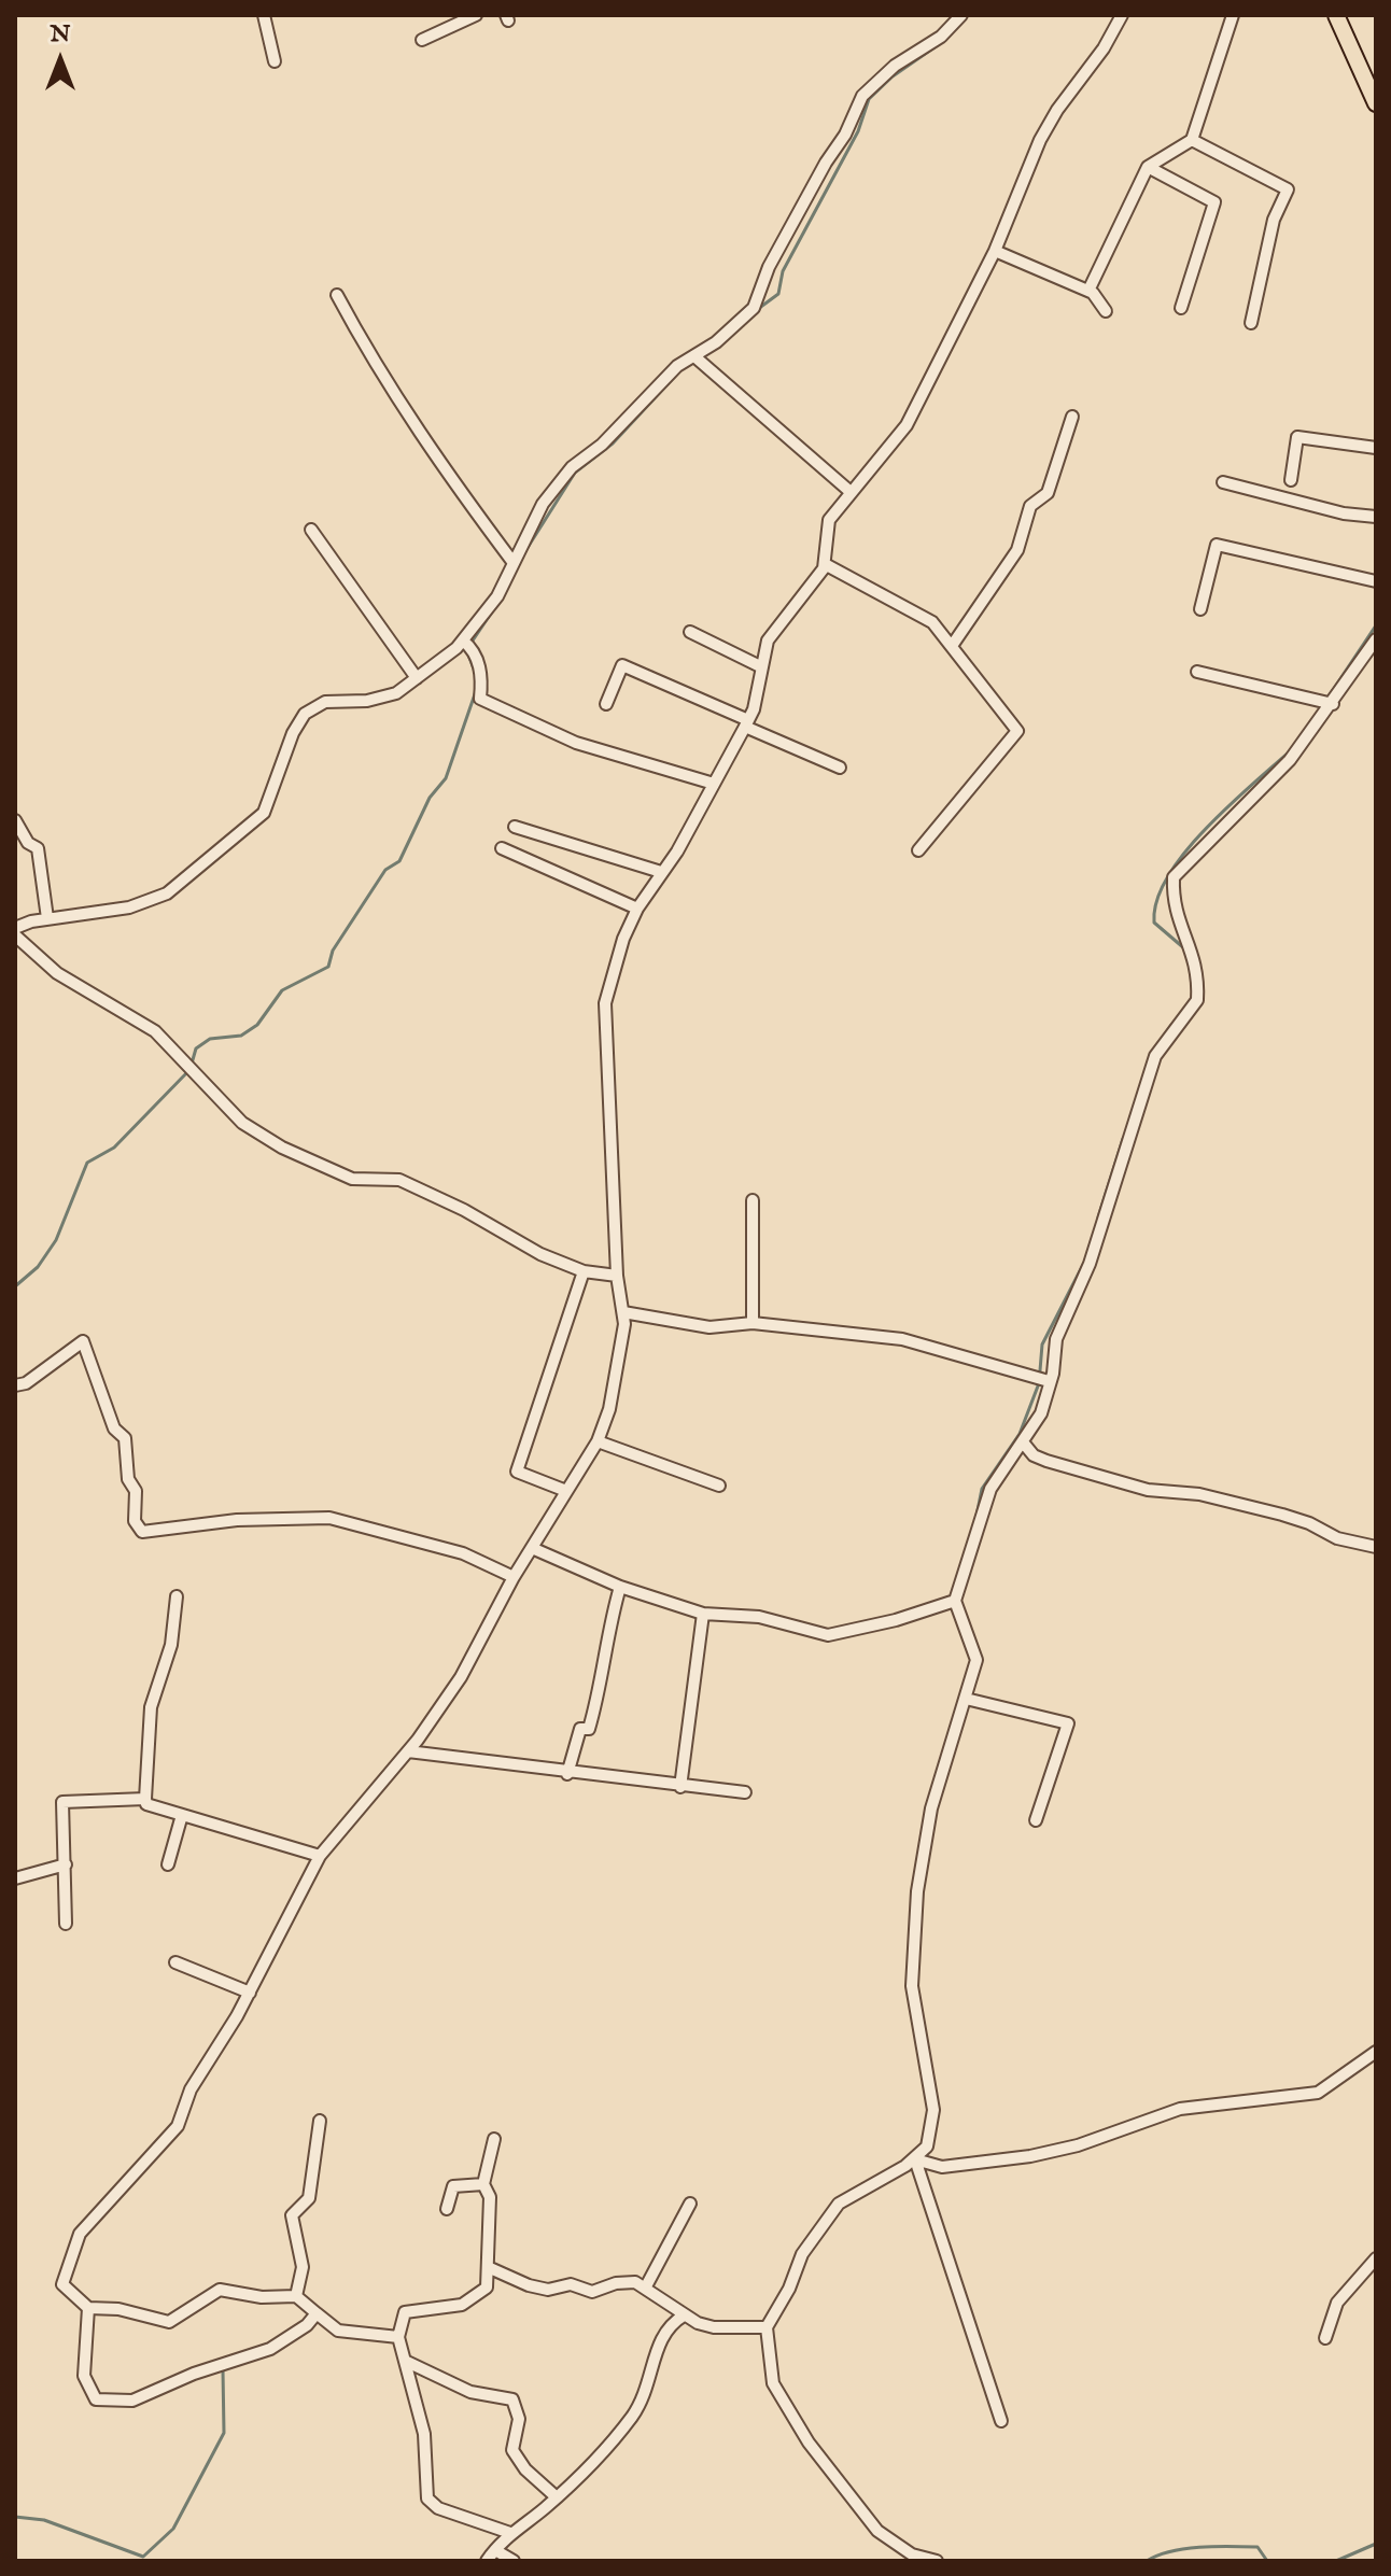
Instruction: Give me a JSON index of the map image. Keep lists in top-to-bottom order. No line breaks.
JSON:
{"north":"top"}
